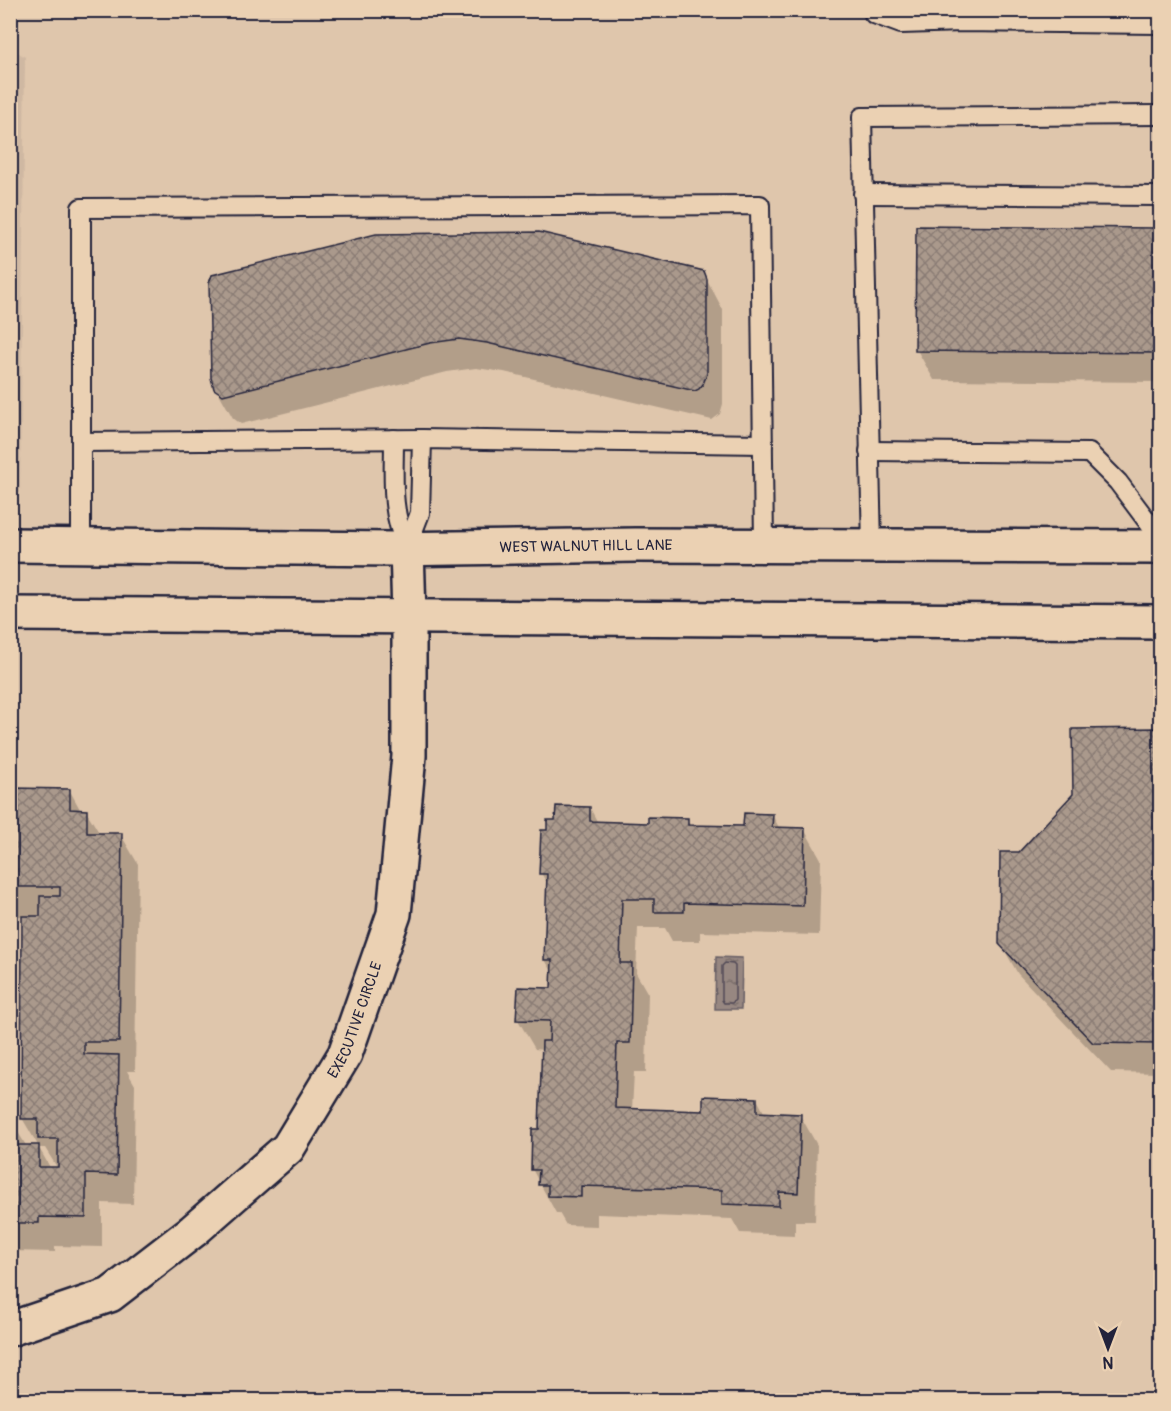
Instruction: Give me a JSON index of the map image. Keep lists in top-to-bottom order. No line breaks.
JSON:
{"streets":{"main road":["WEST WALNUT HILL LANE","EXECUTIVE CIRCLE"]},"crossings":[["WEST WALNUT HILL LANE","EXECUTIVE CIRCLE"]],"north":"bottom"}
